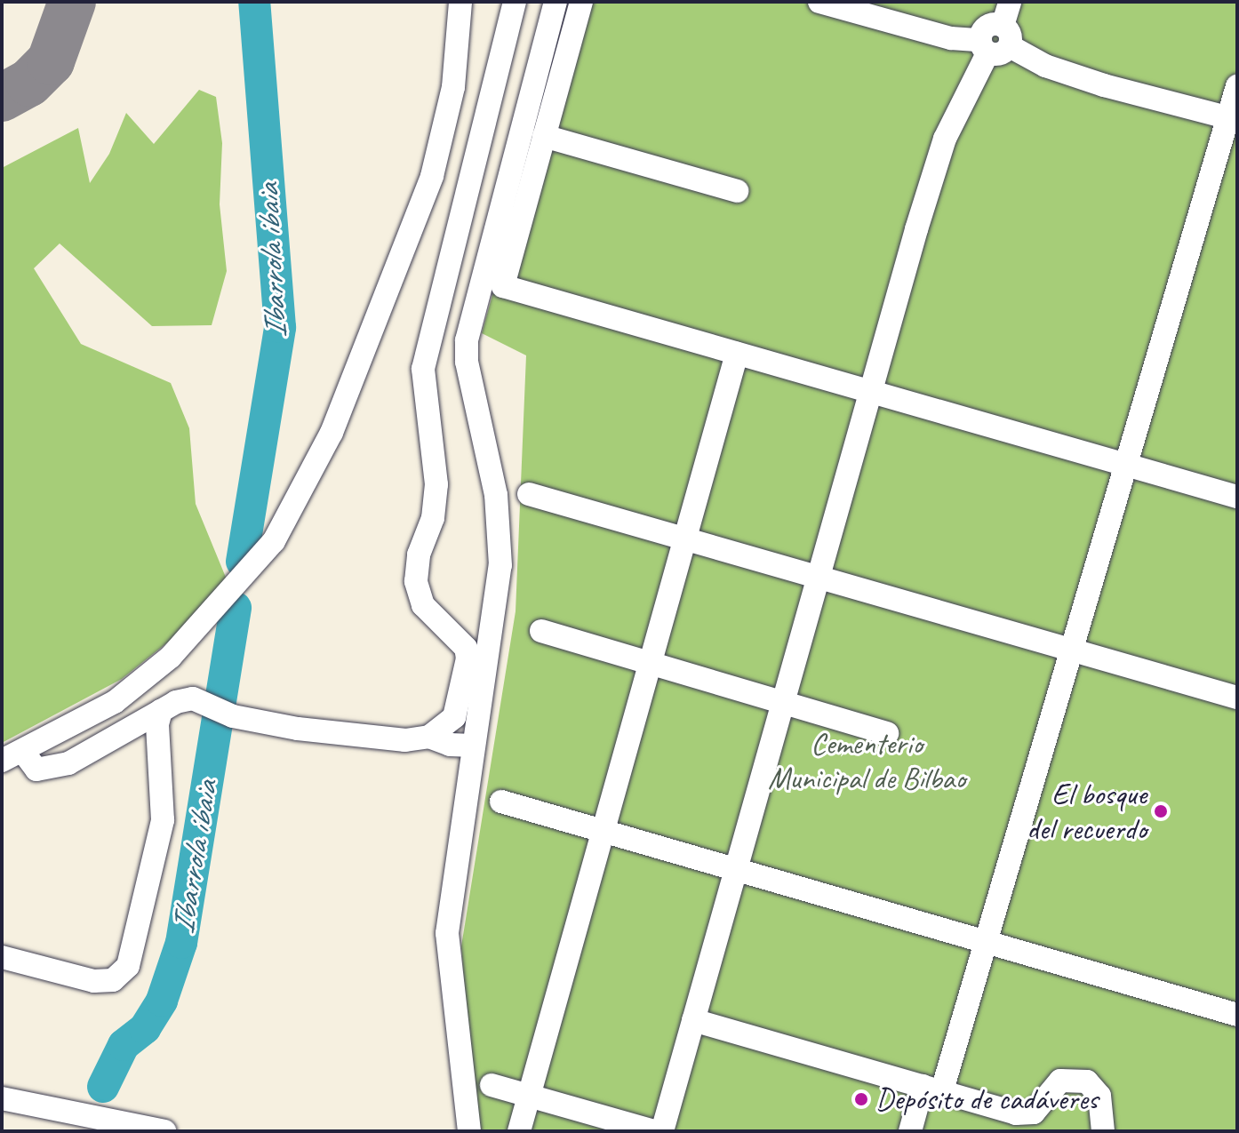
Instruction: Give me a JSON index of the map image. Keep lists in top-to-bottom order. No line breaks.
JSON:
{"water":["Ibarrola ibaia"],"parks":["Cementerio Municipal de Bilbao"],"places":["El bosque del recuerdo","Depósito de cadáveres"]}
